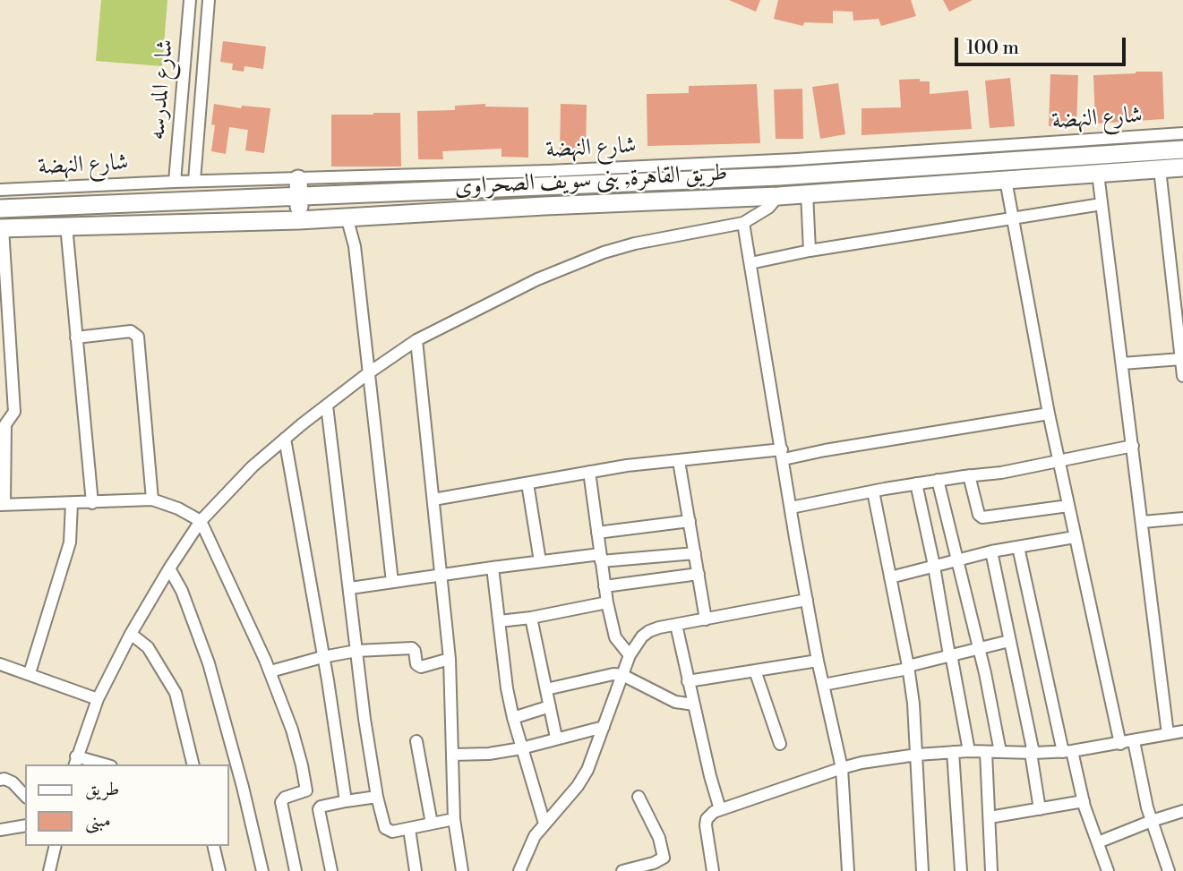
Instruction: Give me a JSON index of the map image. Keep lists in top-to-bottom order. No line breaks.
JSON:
{"streets":{"main road":["طريق القاهرة, بنى سويف الصحراوى"],"street":["شارع المدرسه","شارع النهضة"]},"crossings":[["شارع المدرسه","شارع النهضة"],["شارع النهضة","طريق القاهرة, بنى سويف الصحراوى"]],"legend":["طريق","مبنى"],"scale_bar":"100 m"}
